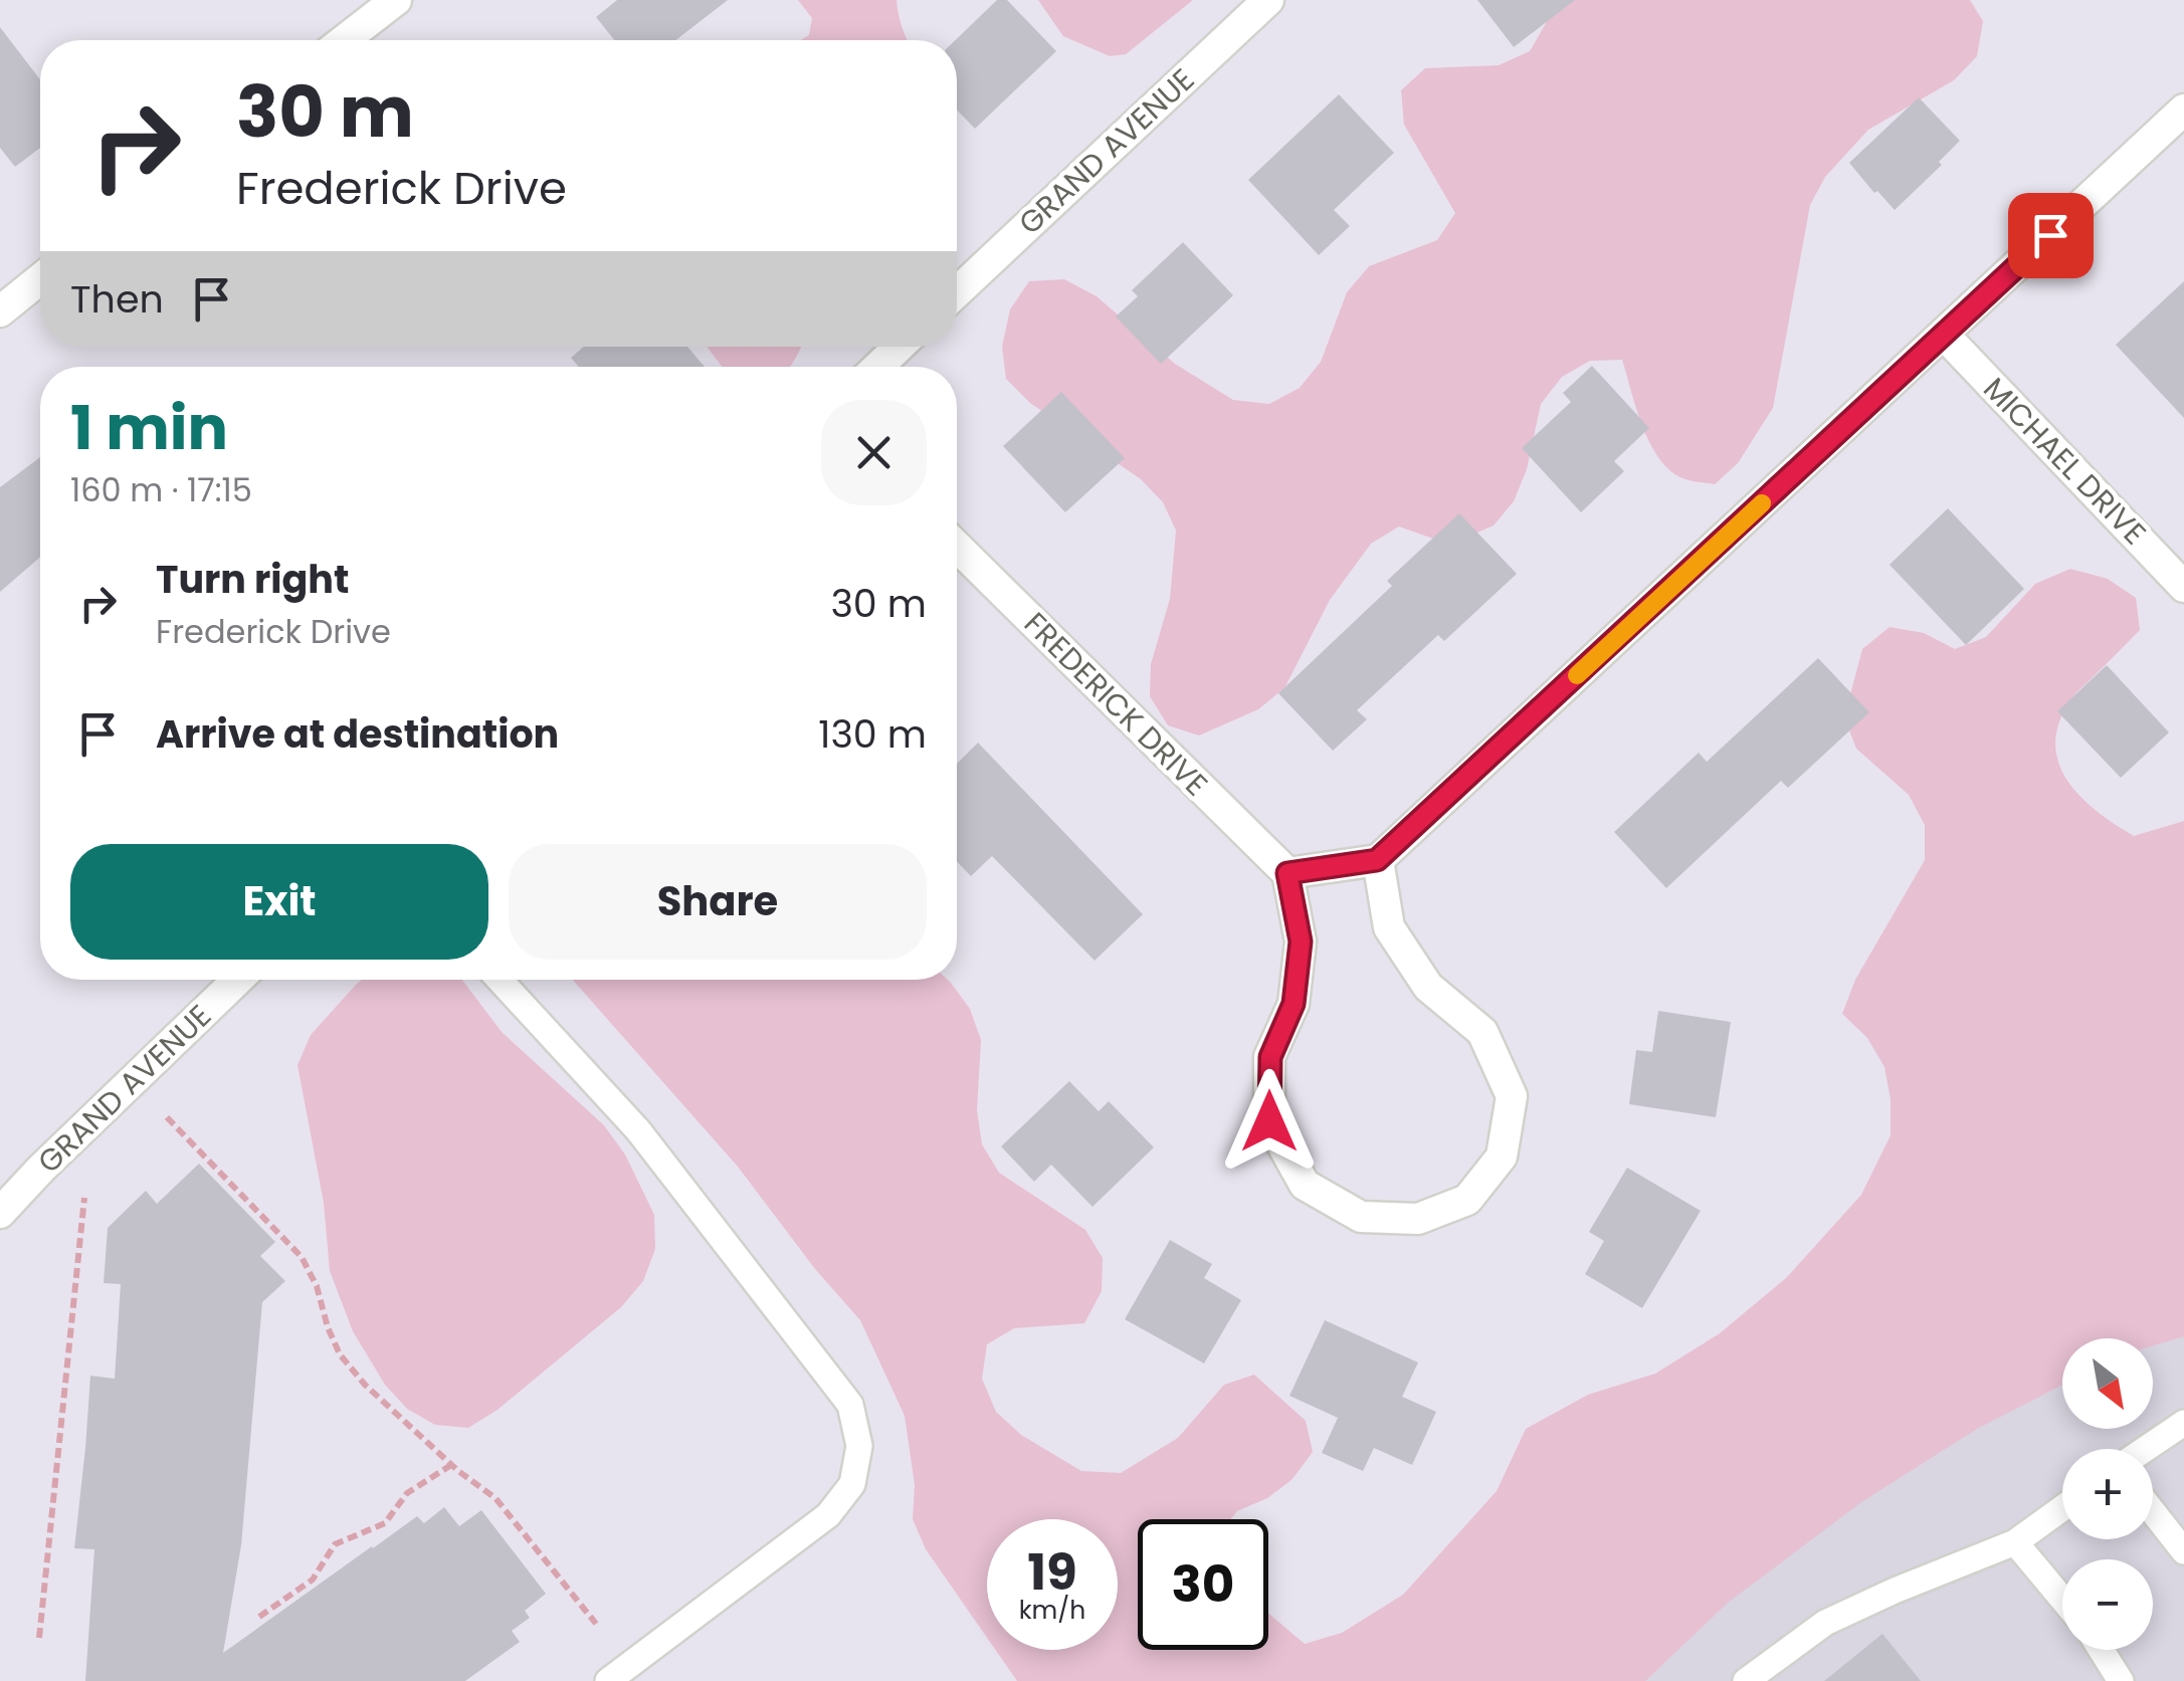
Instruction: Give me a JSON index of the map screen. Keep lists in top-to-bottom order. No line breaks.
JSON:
{"streets":{"street":["GRAND AVENUE","MICHAEL DRIVE","FREDERICK DRIVE"]},"north":"bottom right","page":{"turn":["30 m","Frederick Drive"],"then":"Then","heading":["1 min","160 m · 17:15"],"list":[{"name":"Turn right","note":"Frederick Drive","value":"30 m"},{"name":"Arrive at destination","value":"130 m"}],"buttons":["Exit","Share"],"map_buttons":["+","−"],"speed":"19 km/h","limit":"30"}}
